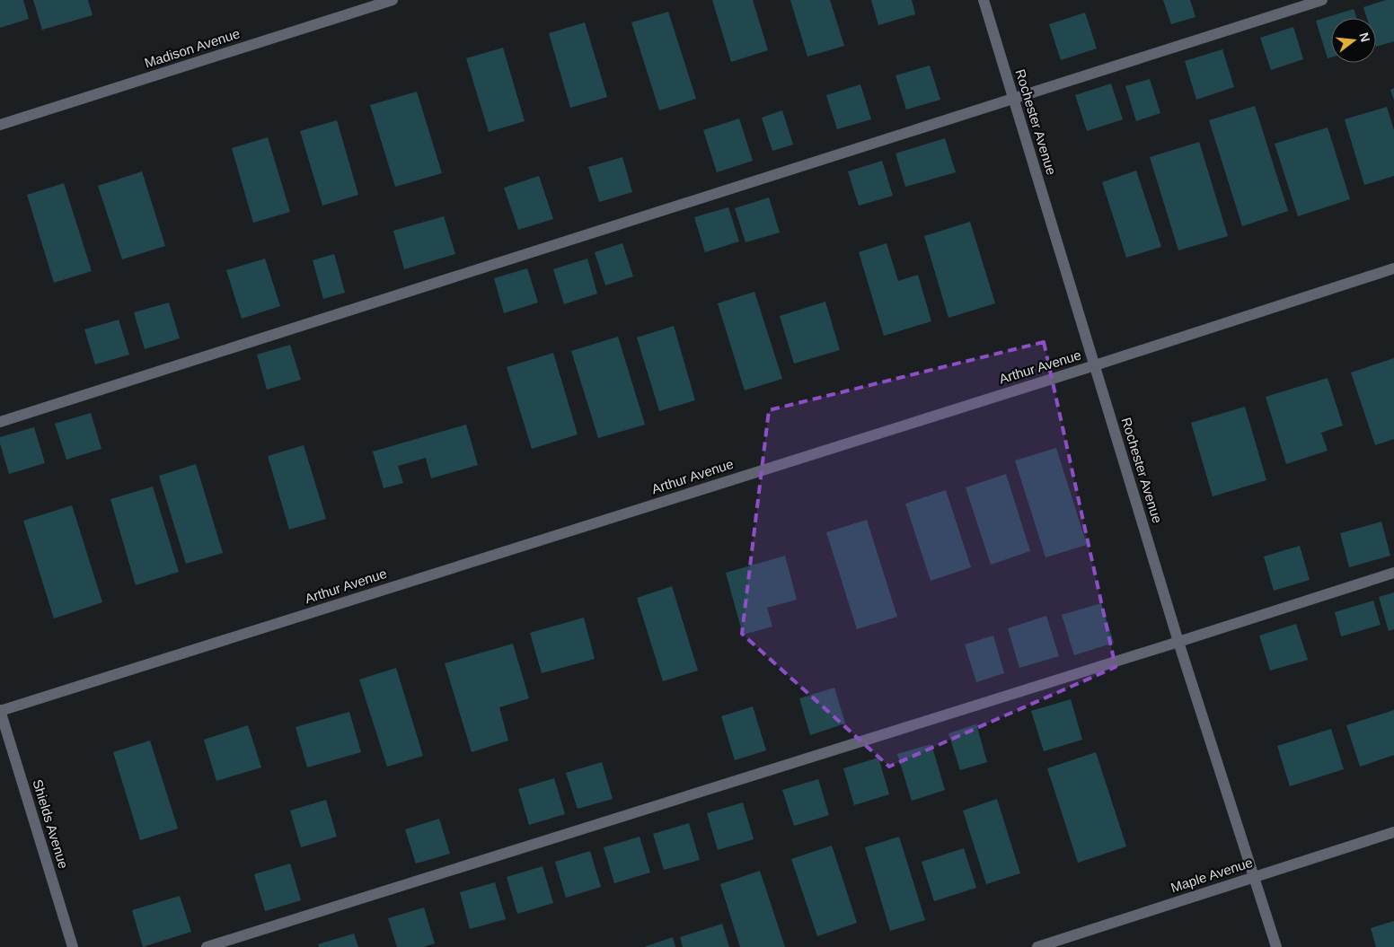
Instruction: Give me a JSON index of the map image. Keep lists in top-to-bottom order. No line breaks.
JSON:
{"streets":{"street":["Madison Avenue","Rochester Avenue","Arthur Avenue","Shields Avenue","Maple Avenue"]},"crossings":[["Rochester Avenue","Arthur Avenue"],["Rochester Avenue","Maple Avenue"],["Arthur Avenue","Shields Avenue"]],"north":"right"}
